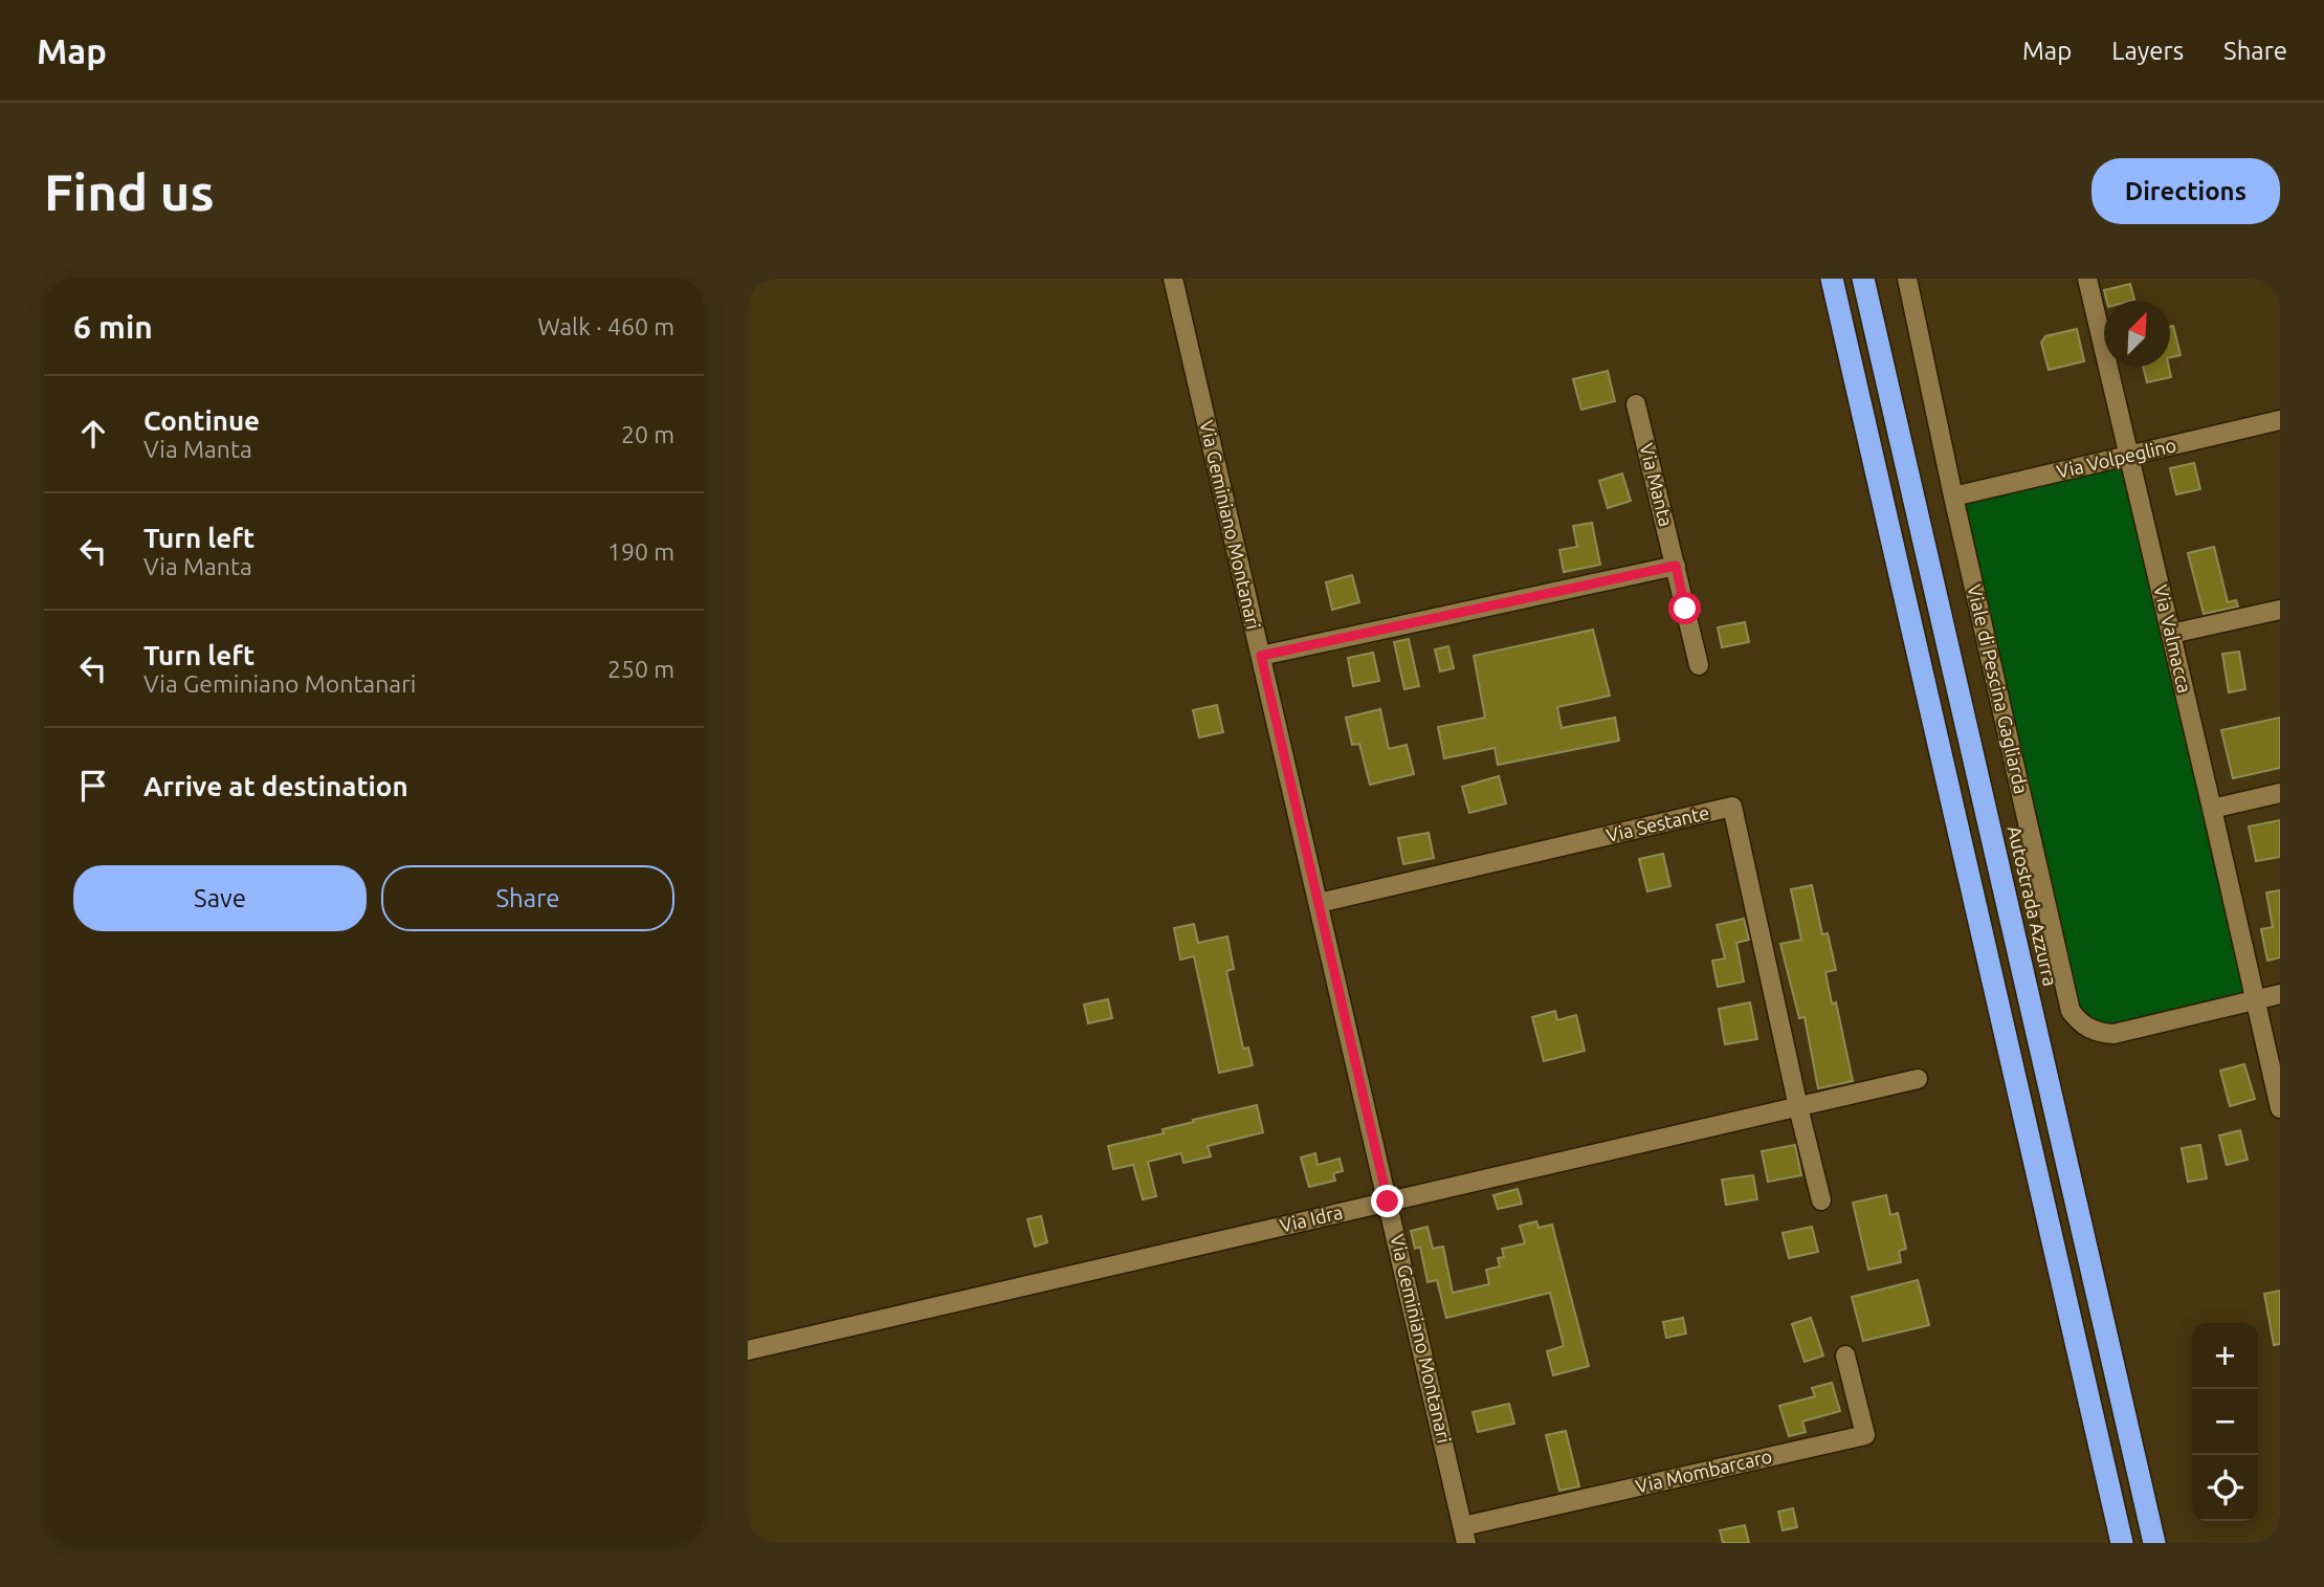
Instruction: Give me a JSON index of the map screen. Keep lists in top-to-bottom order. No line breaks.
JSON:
{"streets":{"highway":["Autostrada Azzurra"],"street":["Via Volpeglino","Via Manta","Via Geminiano Montanari","Via Valmacca","Viale di Pescina Gagliarda","Via Sestante","Via Idra","Via Mombarcaro"]},"crossings":[["Via Volpeglino","Via Valmacca"],["Via Volpeglino","Viale di Pescina Gagliarda"],["Via Geminiano Montanari","Via Sestante"],["Via Geminiano Montanari","Via Idra"],["Via Geminiano Montanari","Via Mombarcaro"],["Via Valmacca","Viale di Pescina Gagliarda"],["Via Sestante","Via Idra"]],"north":"top right","page":{"header":"Map","nav":["Map","Layers","Share"],"buttons":["Directions",["Save","Share"]],"title":"Find us","heading":["6 min","Walk · 460 m"],"list":[["Continue","Via Manta","20 m"],["Turn left","Via Manta","190 m"],["Turn left","Via Geminiano Montanari","250 m"],"Arrive at destination"],"map_buttons":["+","−"]}}
